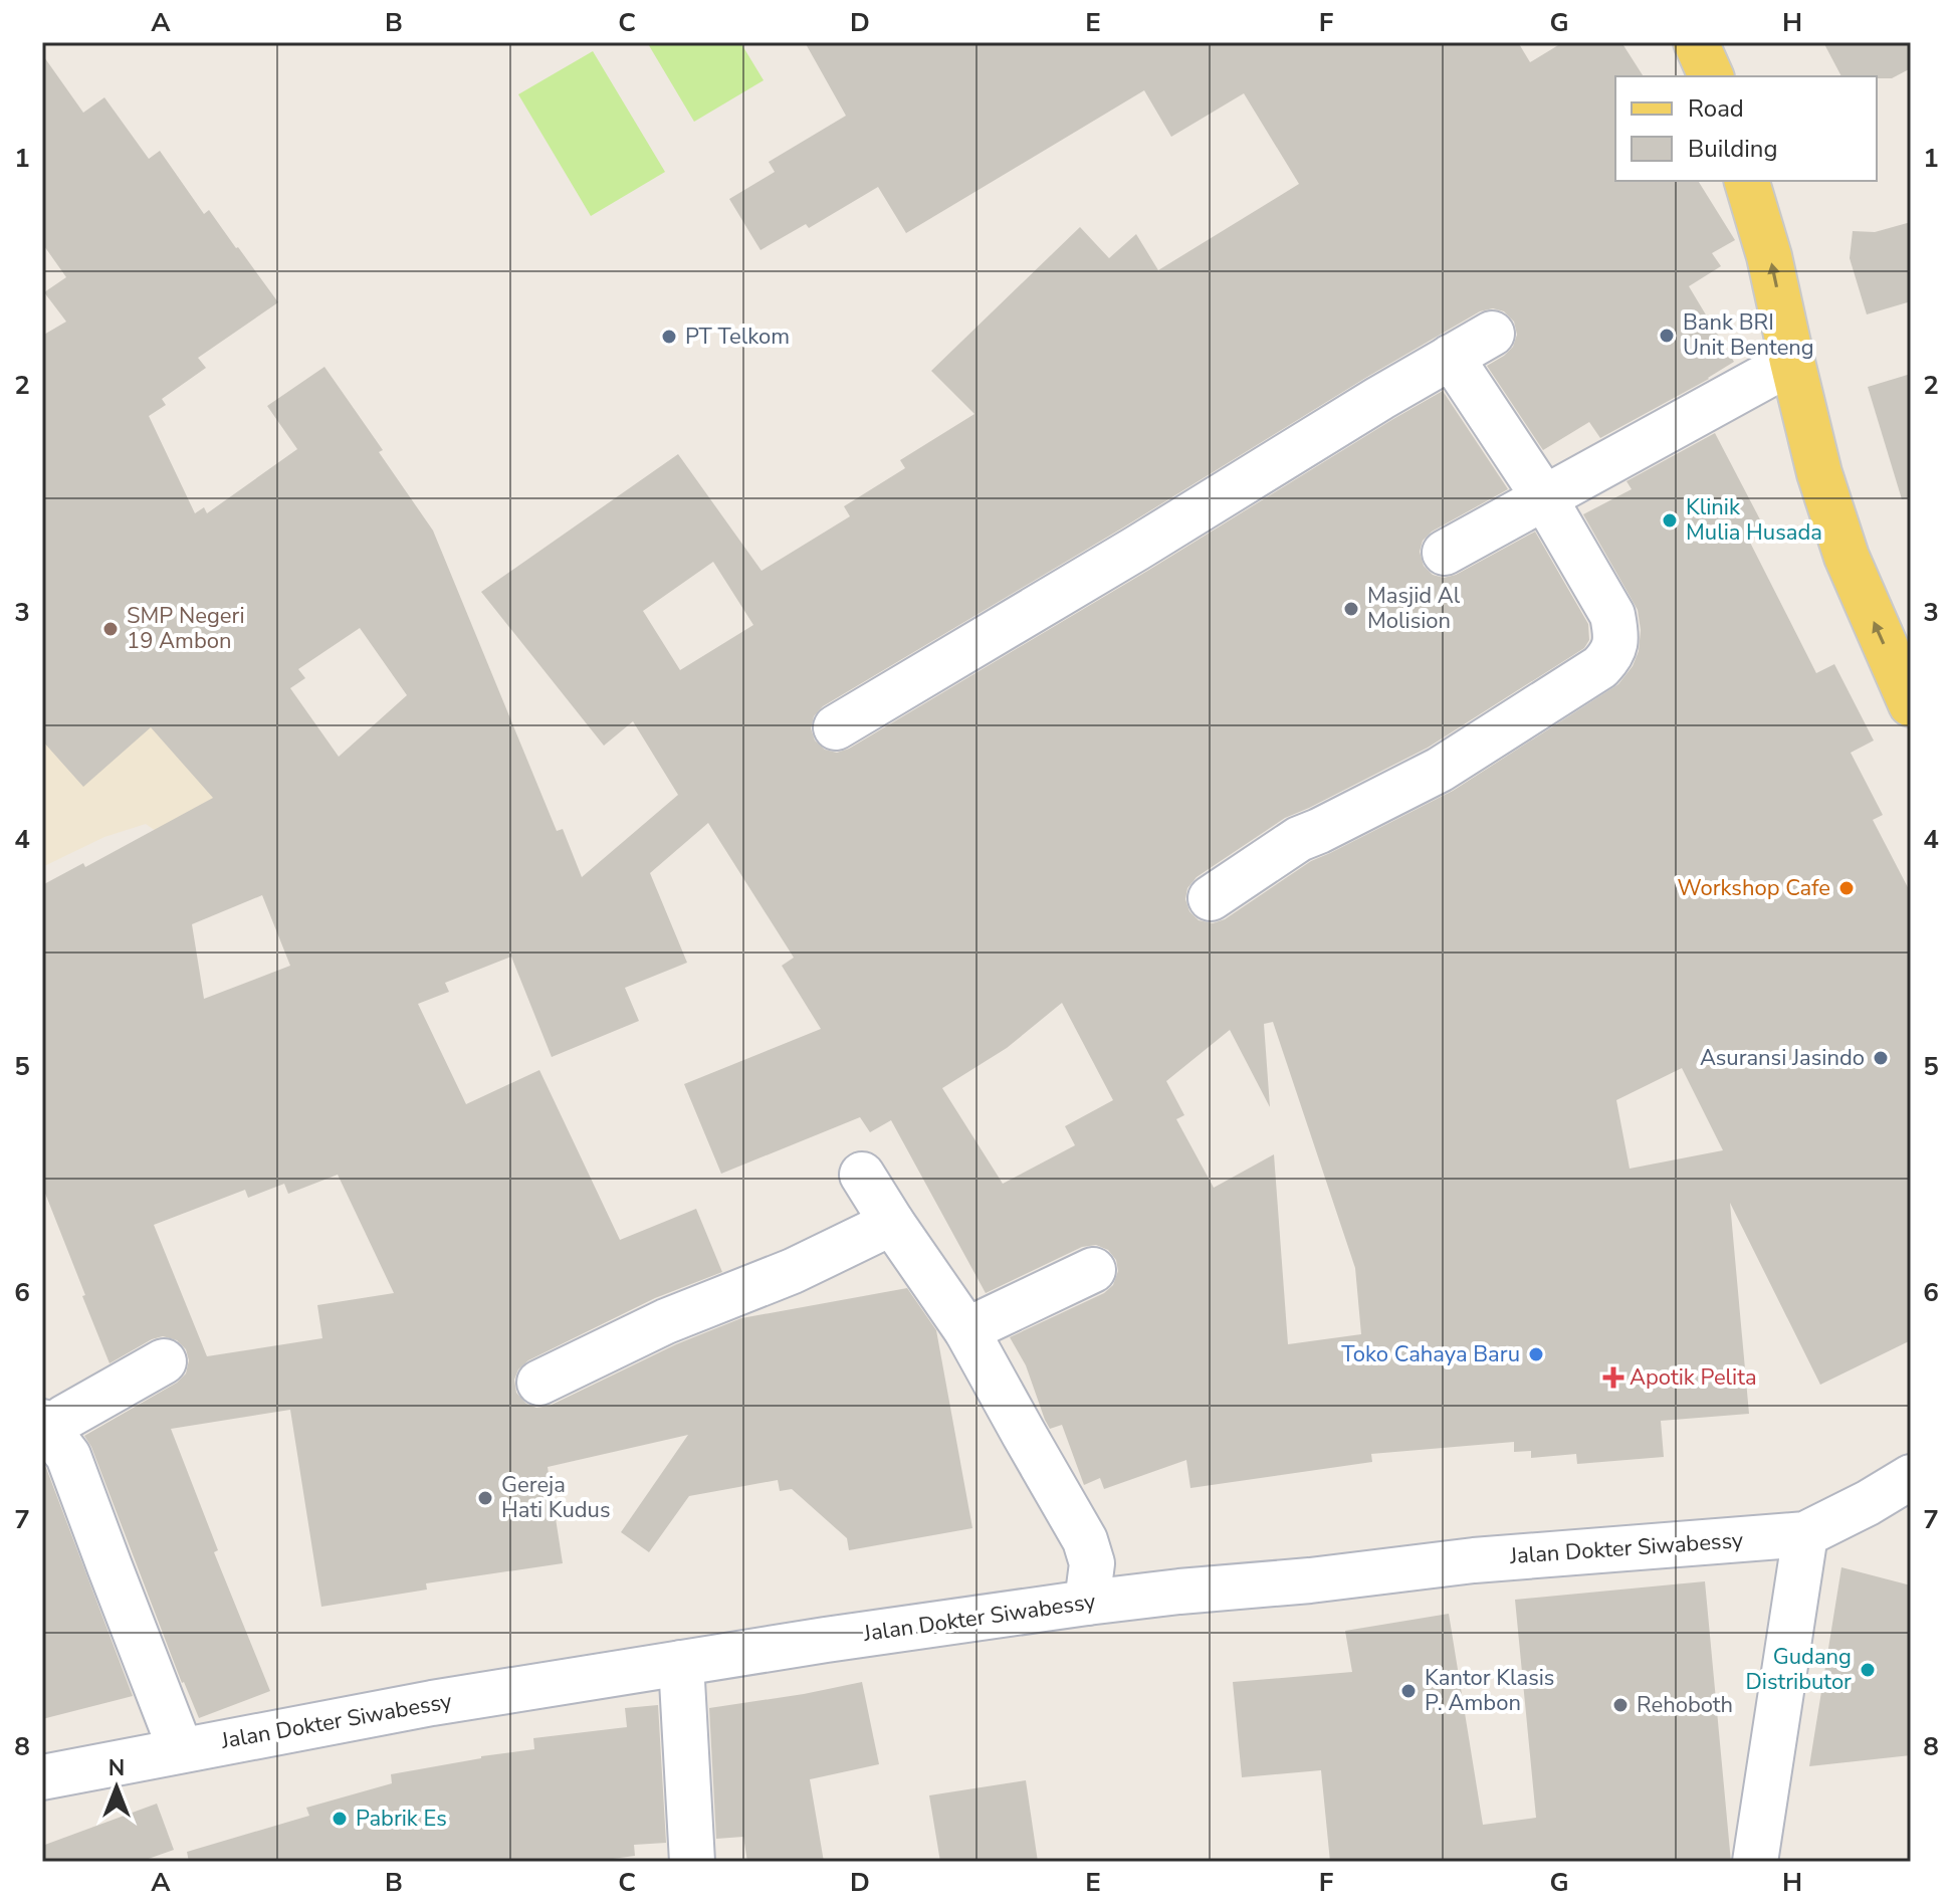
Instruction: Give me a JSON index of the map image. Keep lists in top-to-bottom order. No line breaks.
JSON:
{"streets":{"street":["Jalan Dokter Siwabessy"]},"places":{"other":["Bank BRI Unit Benteng","PT Telkom","Klinik Mulia Husada","Masjid Al Molision","SMP Negeri 19 Ambon","Workshop Cafe","Asuransi Jasindo","Toko Cahaya Baru","Gereja Hati Kudus","Gudang Distributor","Kantor Klasis P. Ambon","Rehoboth","Pabrik Es"],"health":["Apotik Pelita"]},"legend":["Road","Building"],"north":"top","grid":{"columns":["A","B","C","D","E","F","G","H"],"rows":["1","2","3","4","5","6","7","8"]}}
